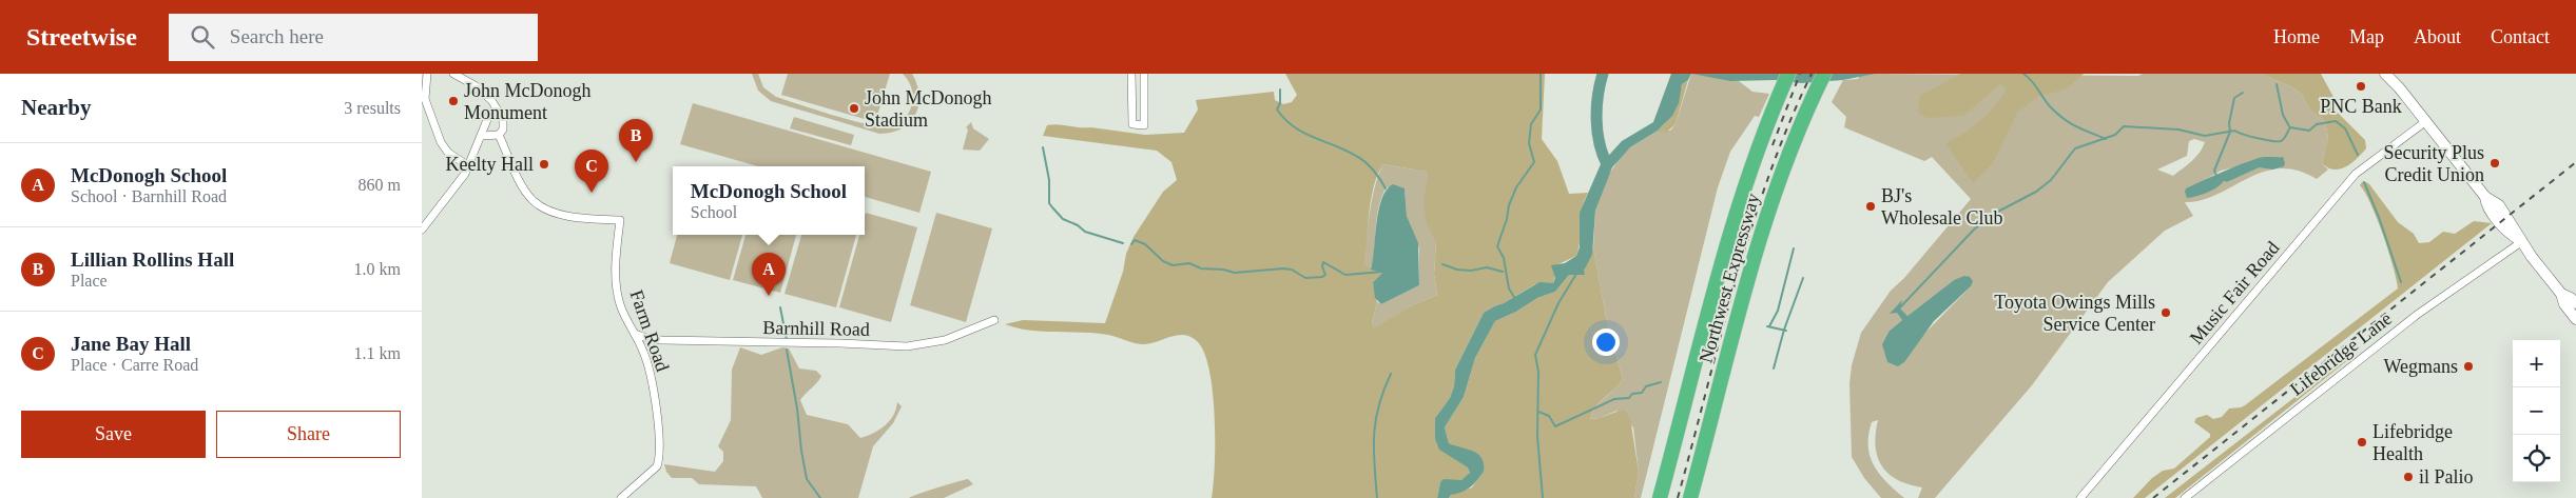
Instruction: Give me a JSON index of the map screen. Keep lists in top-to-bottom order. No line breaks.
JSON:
{"streets":{"highway":["Northwest Expressway"],"street":["Music Fair Road","Barnhill Road","Farm Road","Lifebridge Lane"]},"crossings":[["Barnhill Road","Farm Road"]],"places":["PNC Bank","John McDonogh Monument","John McDonogh Stadium","Security Plus Credit Union","Keelty Hall","BJ's Wholesale Club","Toyota Owings Mills Service Center","Wegmans","Lifebridge Health","il Palio"],"page":{"header":"Streetwise","search":"Search here","nav":["Home","Map","About","Contact"],"heading":["Nearby","3 results"],"pins":["B","C","A"],"list":[{"mark":"A","name":"McDonogh School","note":"School · Barnhill Road","value":"860 m"},{"mark":"B","name":"Lillian Rollins Hall","note":"Place","value":"1.0 km"},{"mark":"C","name":"Jane Bay Hall","note":"Place · Carre Road","value":"1.1 km"}],"popup":["McDonogh School","School"],"map_buttons":["+","−"],"buttons":["Save","Share"]}}
